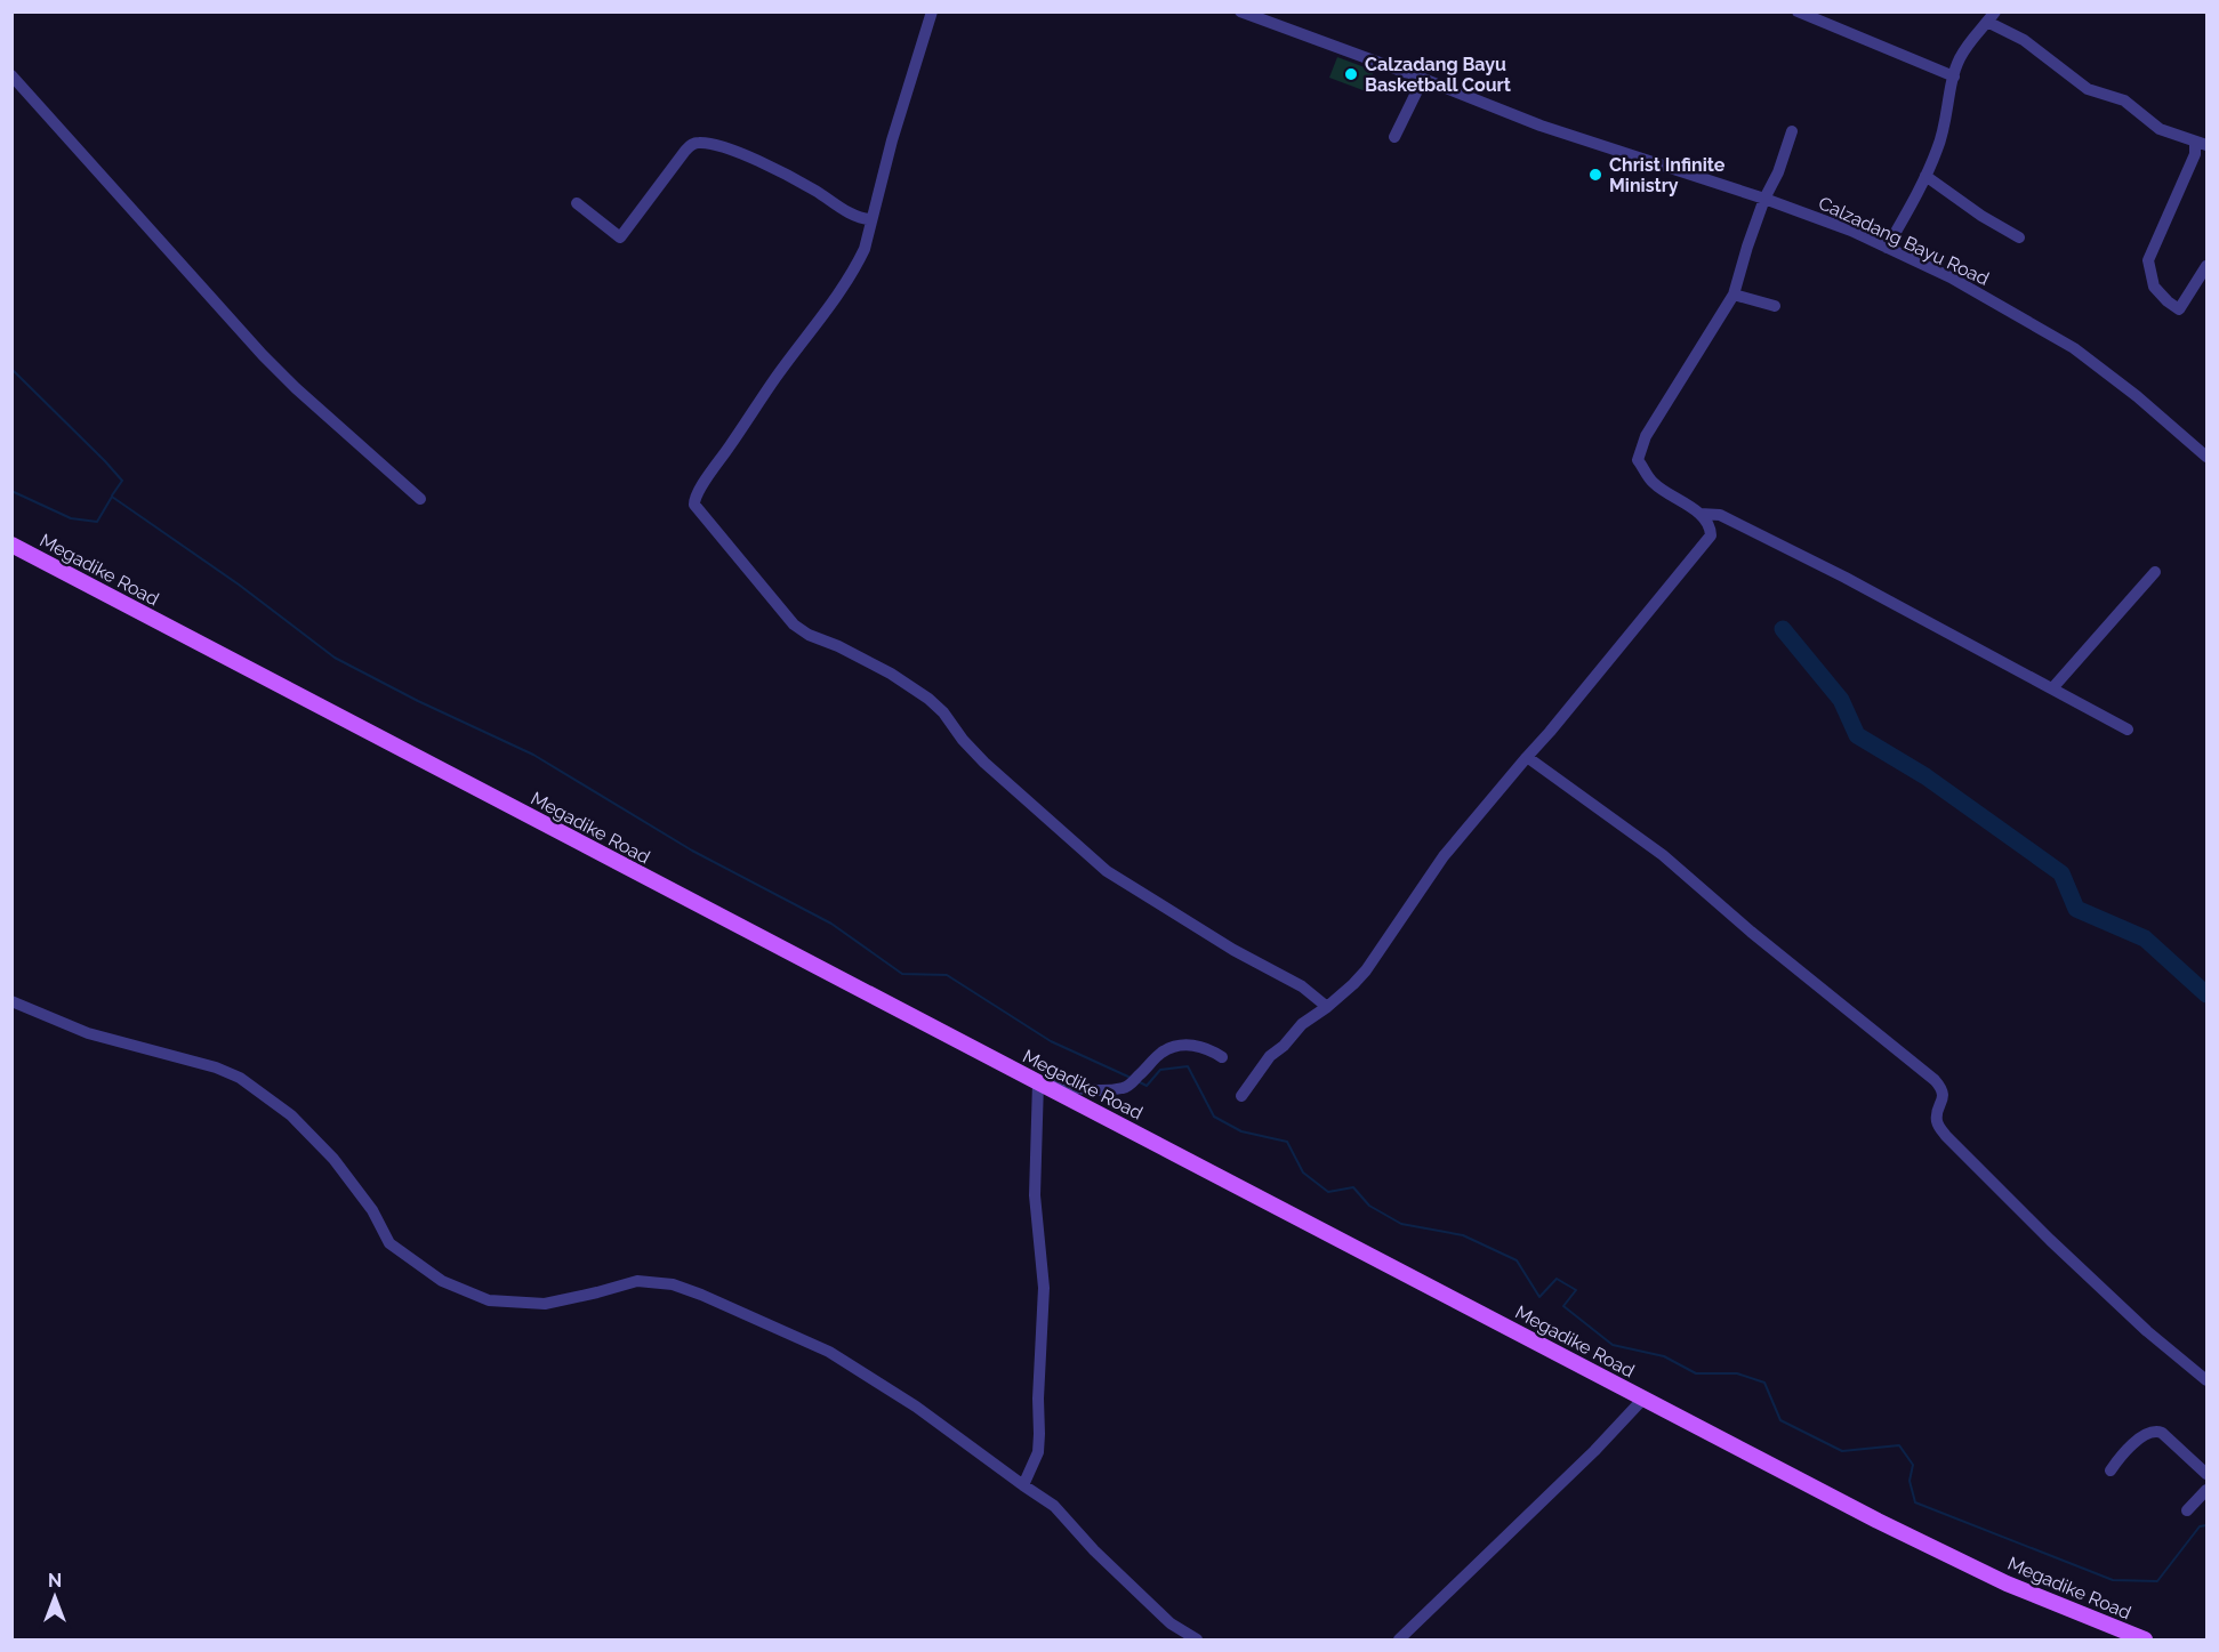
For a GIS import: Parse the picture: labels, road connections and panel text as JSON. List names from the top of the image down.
{
  "streets": {
    "main road": ["Megadike Road"],
    "street": ["Calzadang Bayu Road"]
  },
  "places": ["Calzadang Bayu Basketball Court", "Christ Infinite Ministry"],
  "north": "top"
}
